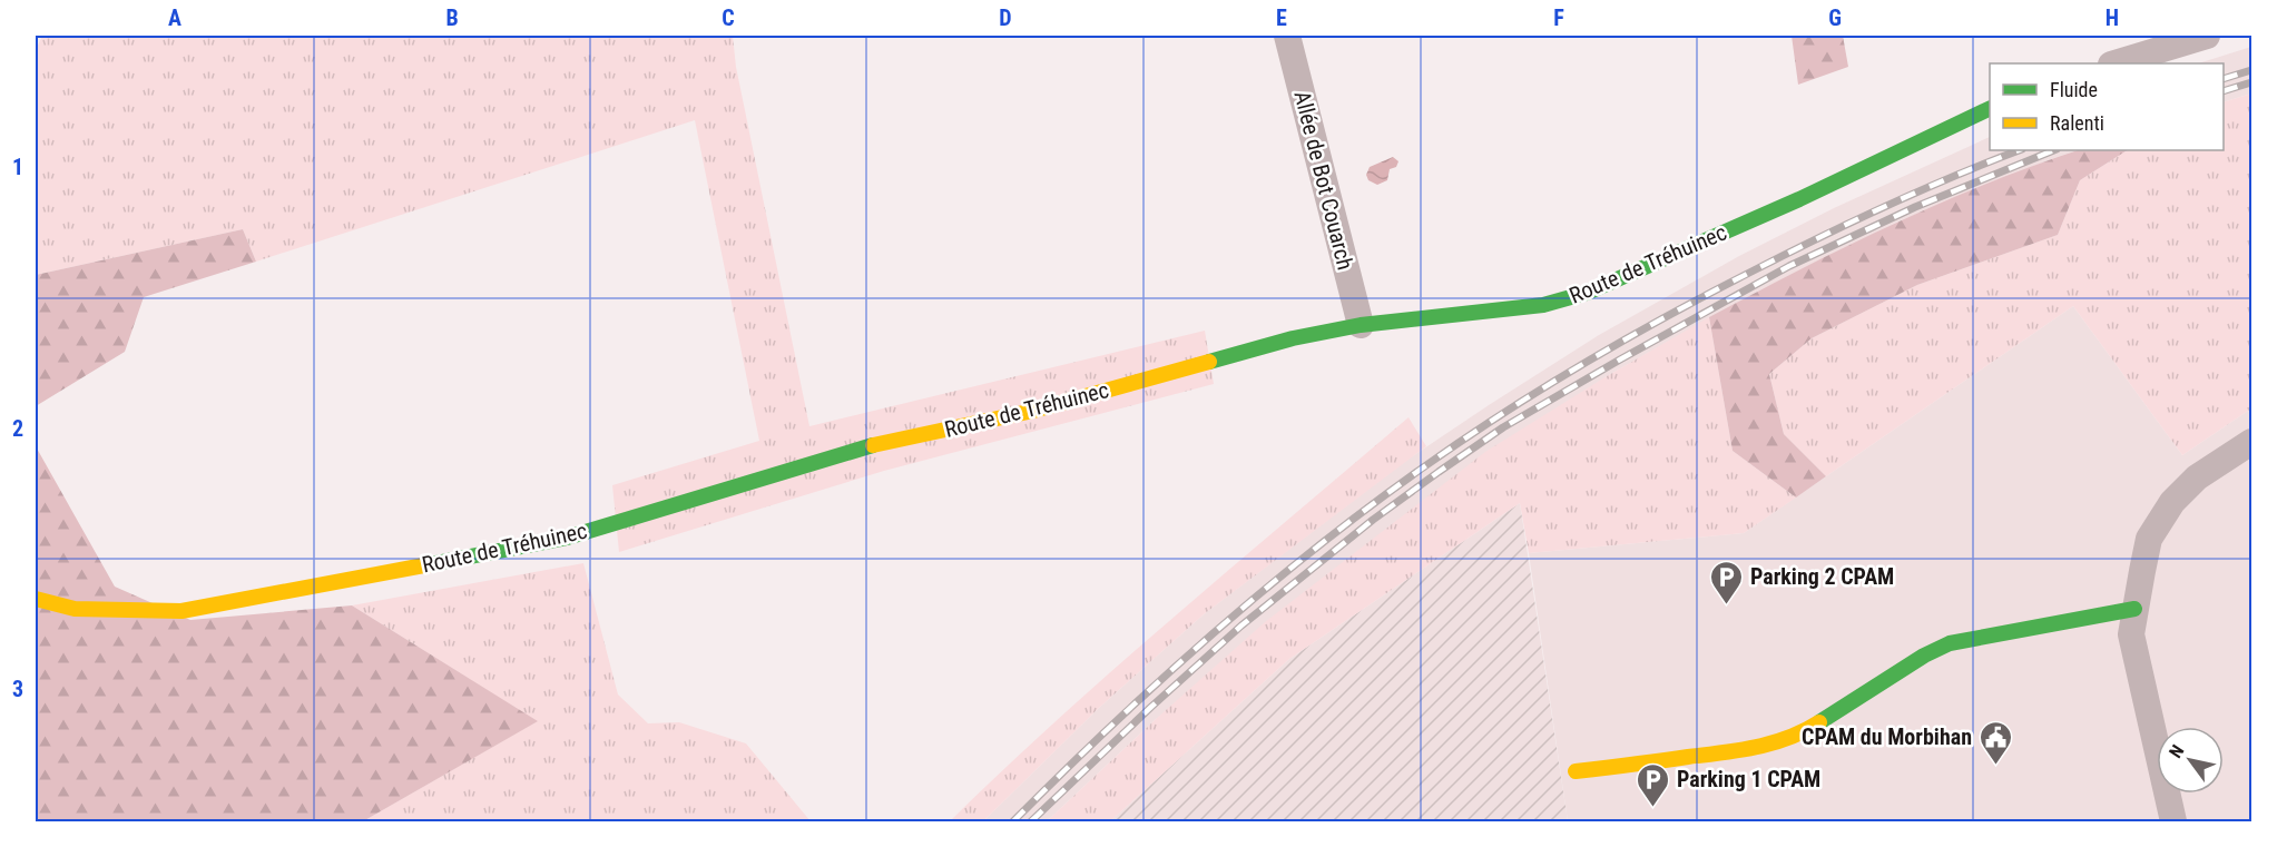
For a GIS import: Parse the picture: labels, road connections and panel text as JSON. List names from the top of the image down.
{
  "streets": {
    "street": ["Allée de Bot Couarch", "Route de Tréhuinec"]
  },
  "crossings": [
    ["Allée de Bot Couarch", "Route de Tréhuinec"]
  ],
  "places": {
    "parking": ["Parking 2 CPAM", "Parking 1 CPAM"],
    "public building": ["CPAM du Morbihan"]
  },
  "legend": ["Fluide", "Ralenti"],
  "north": "top left",
  "grid": {
    "columns": [
      "A",
      "B",
      "C",
      "D",
      "E",
      "F",
      "G",
      "H"
    ],
    "rows": ["1", "2", "3"]
  }
}
